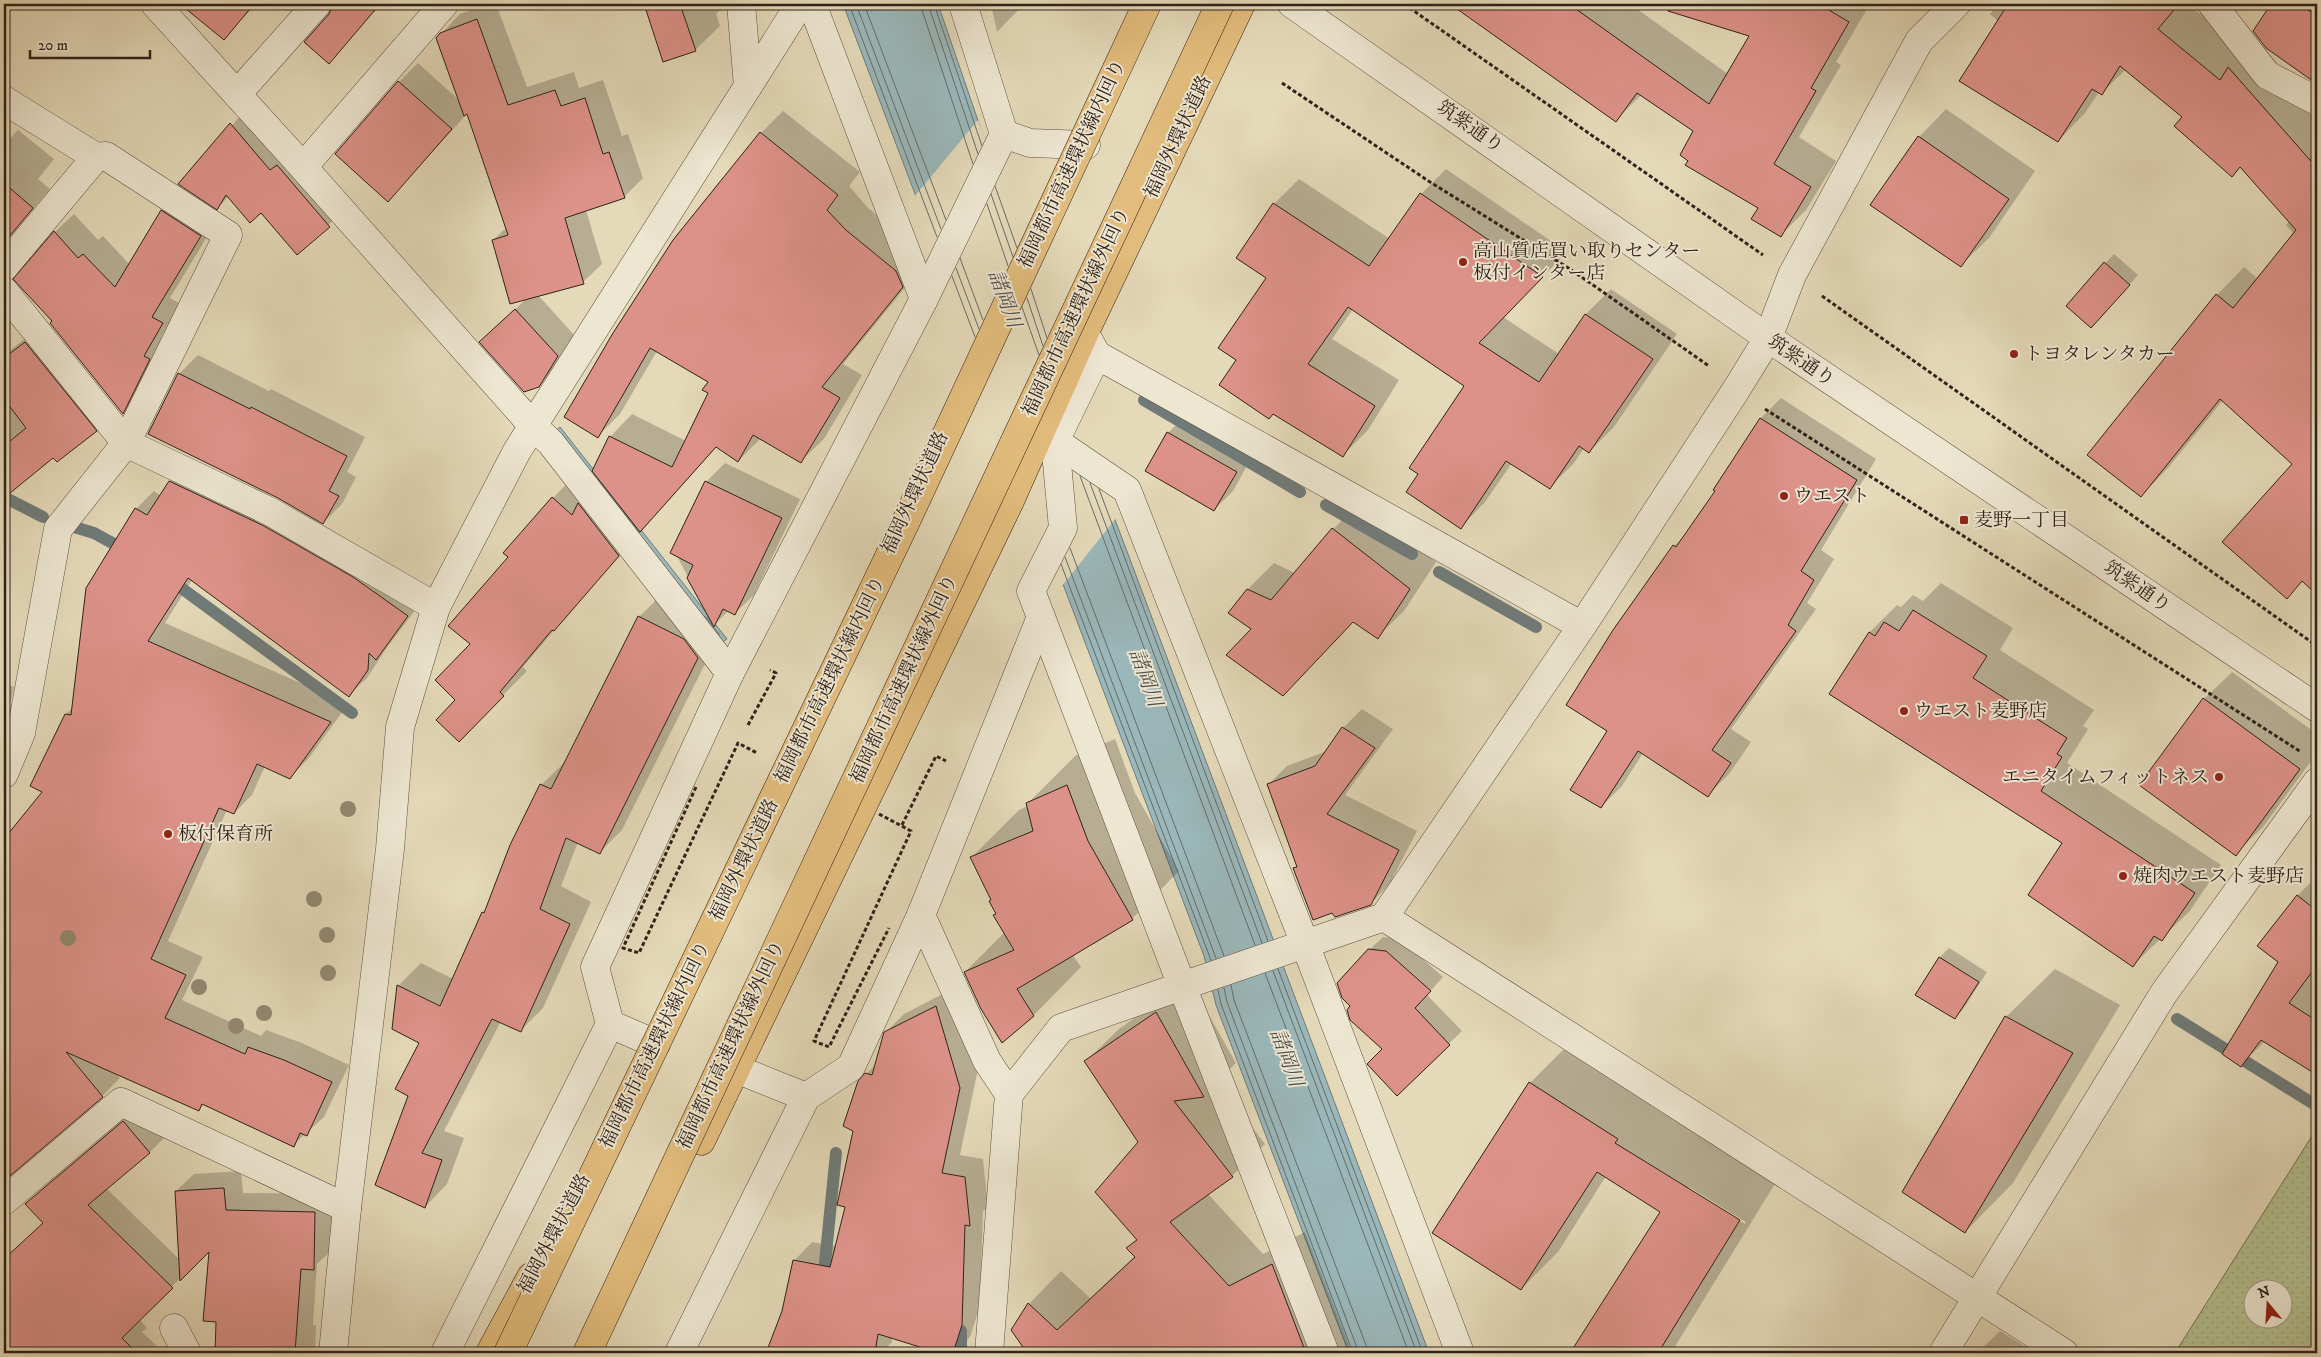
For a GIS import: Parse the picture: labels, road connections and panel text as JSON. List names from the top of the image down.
{
  "streets": {
    "highway": ["福岡外環状道路", "福岡都市高速環状線内回り", "福岡都市高速環状線外回り"],
    "street": ["筑紫通り"]
  },
  "water": ["諸岡川"],
  "places": {
    "other": [
      "高山質店買い取りセンター 板付インター店",
      "トヨタレンタカー",
      "ウエスト",
      "ウエスト麦野店",
      "エニタイムフィットネス",
      "板付保育所",
      "焼肉ウエスト麦野店"
    ],
    "transit": ["麦野一丁目"]
  },
  "scale_bar": "20 m",
  "north": "top"
}
